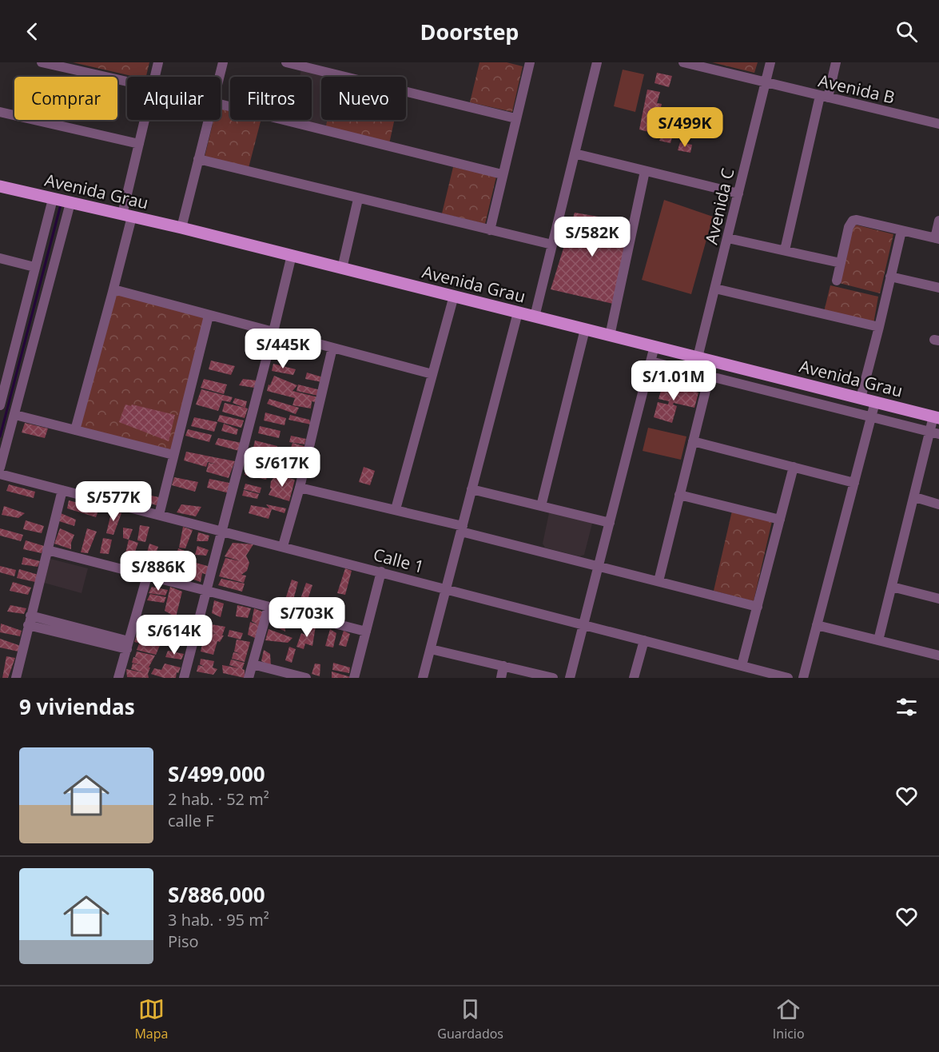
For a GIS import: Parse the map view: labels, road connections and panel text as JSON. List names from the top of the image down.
{
  "streets": {
    "main road": ["Avenida Grau"],
    "street": ["Avenida B", "Avenida C", "Calle 1"]
  },
  "crossings": [
    ["Avenida B", "Avenida C"],
    ["Avenida Grau", "Avenida C"]
  ],
  "page": {
    "header": "Doorstep",
    "chip": [
      "Comprar",
      "Alquilar",
      "Filtros",
      "Nuevo"
    ],
    "price": [
      "S/499K",
      "S/582K",
      "S/445K",
      "S/1.01M",
      "S/617K",
      "S/577K",
      "S/886K",
      "S/703K",
      "S/614K"
    ],
    "heading": "9 viviendas",
    "list": [
      {
        "name": "S/499,000",
        "note": "2 hab. · 52 m² · calle F"
      },
      {
        "name": "S/886,000",
        "note": "3 hab. · 95 m² · Piso"
      }
    ],
    "tabs": ["Mapa", "Guardados", "Inicio"]
  }
}
